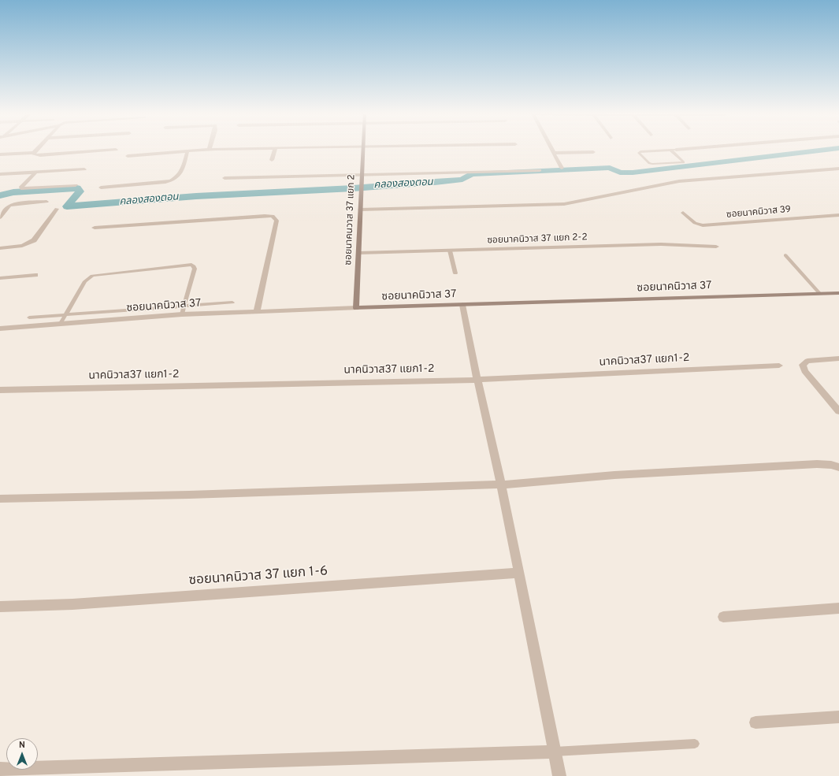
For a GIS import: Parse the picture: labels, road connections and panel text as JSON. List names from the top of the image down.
{
  "streets": {
    "street": [
      "ซอยนาคนิวาส 39",
      "ซอยนาคนวาส 37 แยก 2",
      "ซอยนาคนิวาส 37 แยก 2-2",
      "ซอยนาคนิวาส 37",
      "นาคนิวาส37 แยก1-2",
      "ซอยนาคนิวาส 37 แยก 1-6"
    ]
  },
  "crossings": [
    ["ซอยนาคนวาส 37 แยก 2", "ซอยนาคนิวาส 37 แยก 2-2"],
    ["ซอยนาคนวาส 37 แยก 2", "ซอยนาคนิวาส 37"]
  ],
  "water": ["คลองสองตอน"],
  "north": "top"
}
